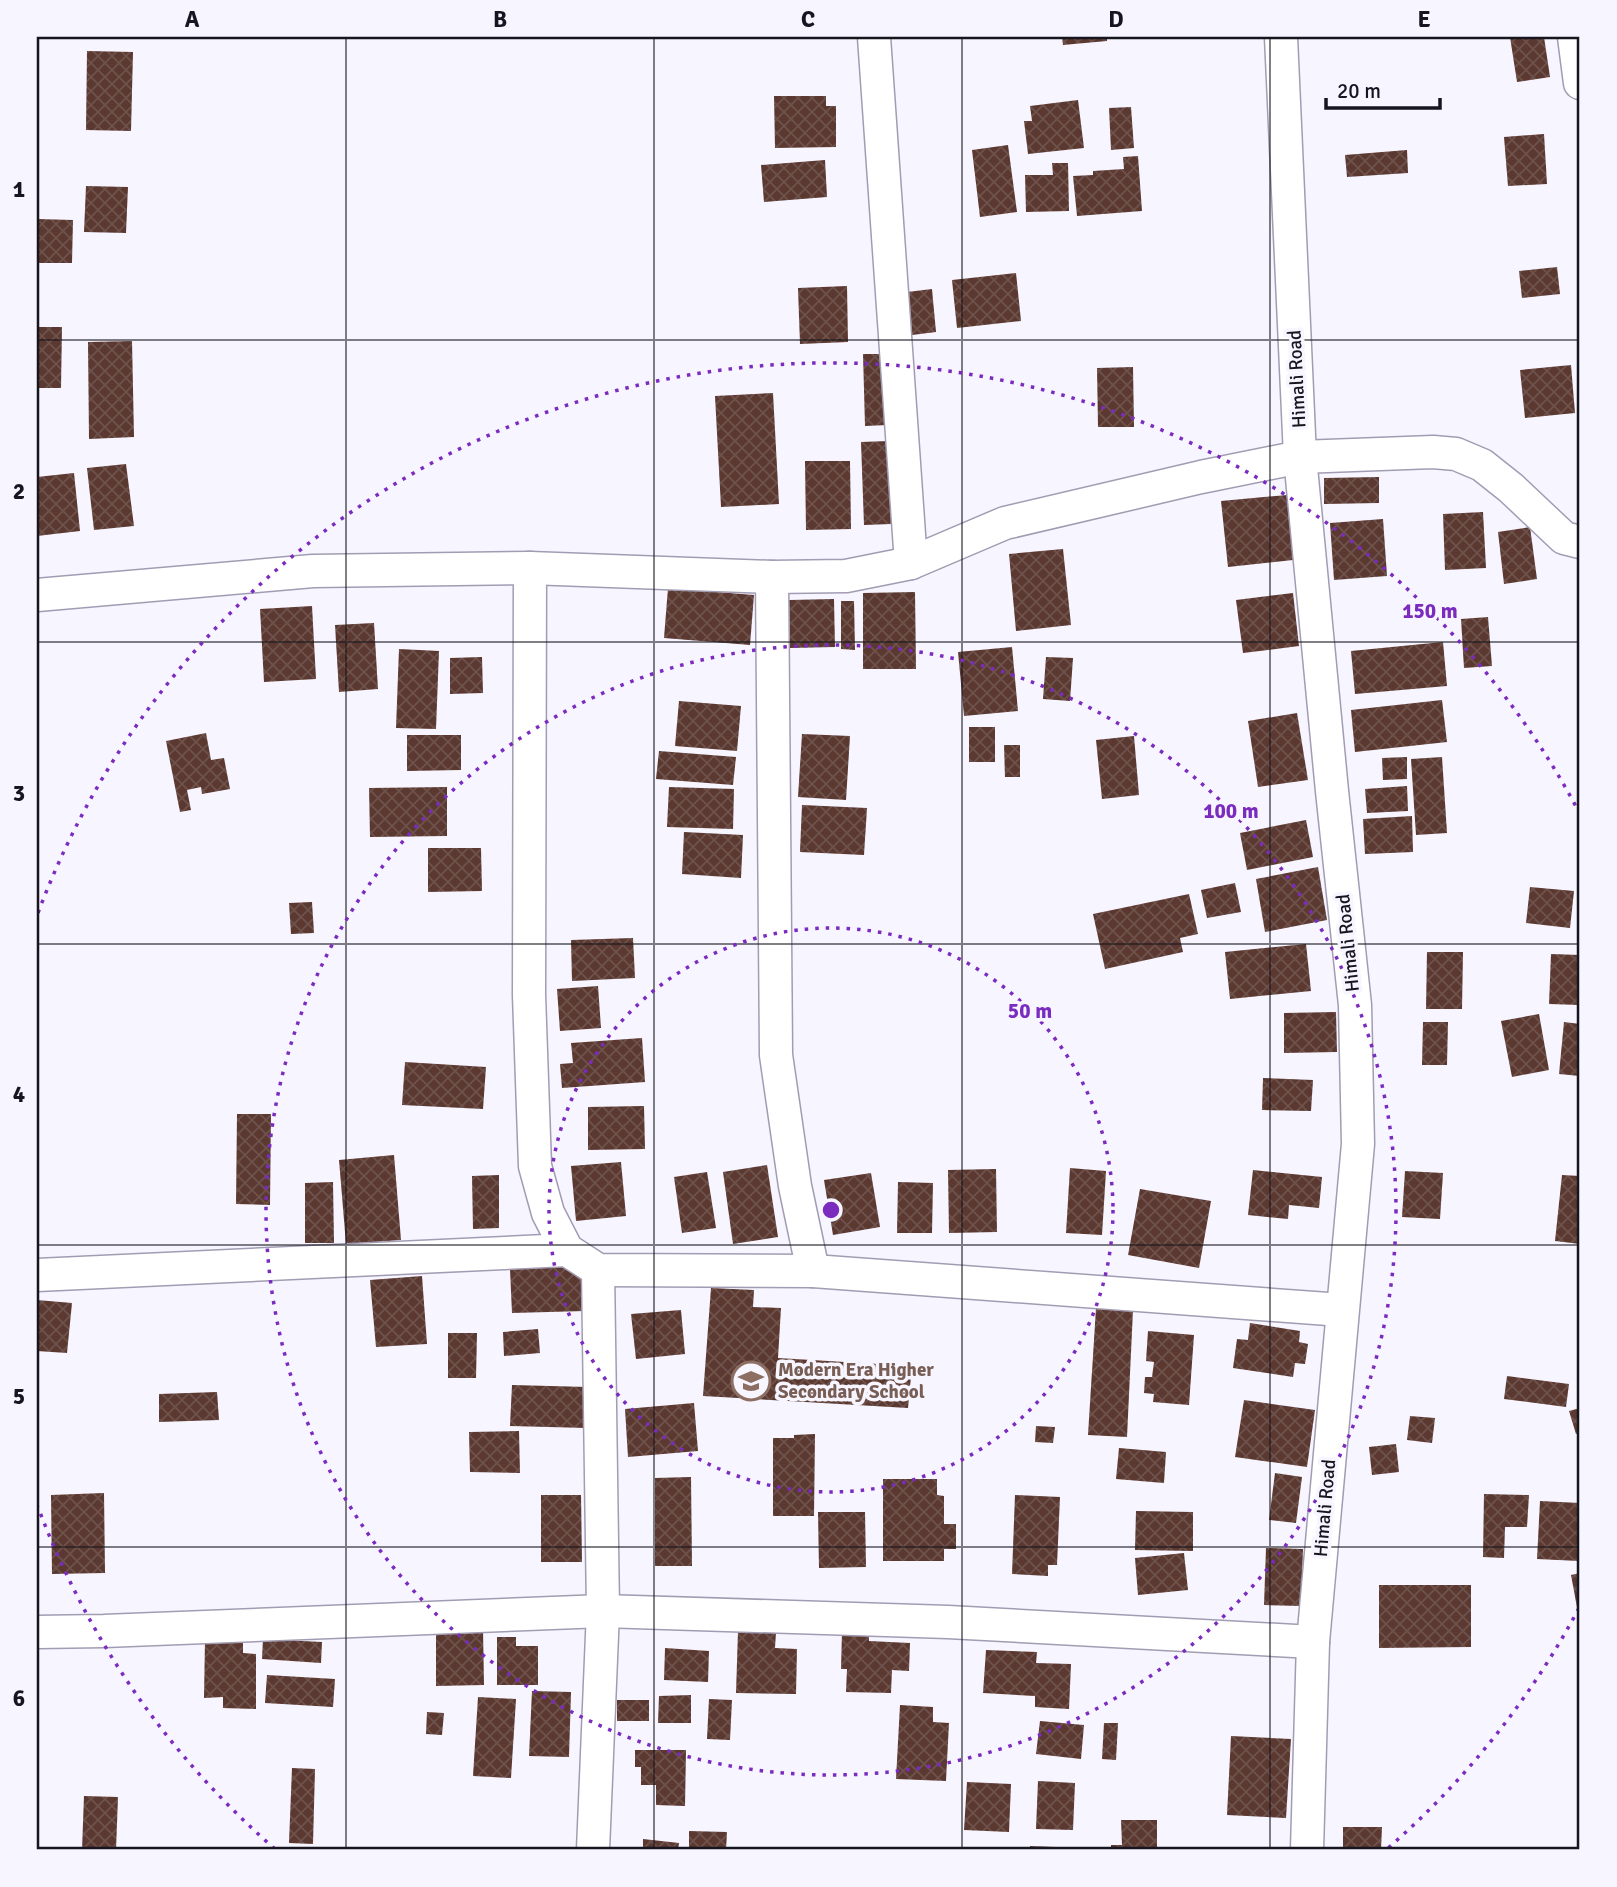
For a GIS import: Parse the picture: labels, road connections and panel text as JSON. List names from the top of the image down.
{
  "streets": {
    "street": ["Himali Road"]
  },
  "places": {
    "school or university": ["Modern Era Higher Secondary School"]
  },
  "scale_bar": "20 m",
  "grid": {
    "columns": [
      "A",
      "B",
      "C",
      "D",
      "E"
    ],
    "rows": [
      "1",
      "2",
      "3",
      "4",
      "5",
      "6"
    ]
  },
  "rings": ["150 m", "100 m", "50 m"]
}
